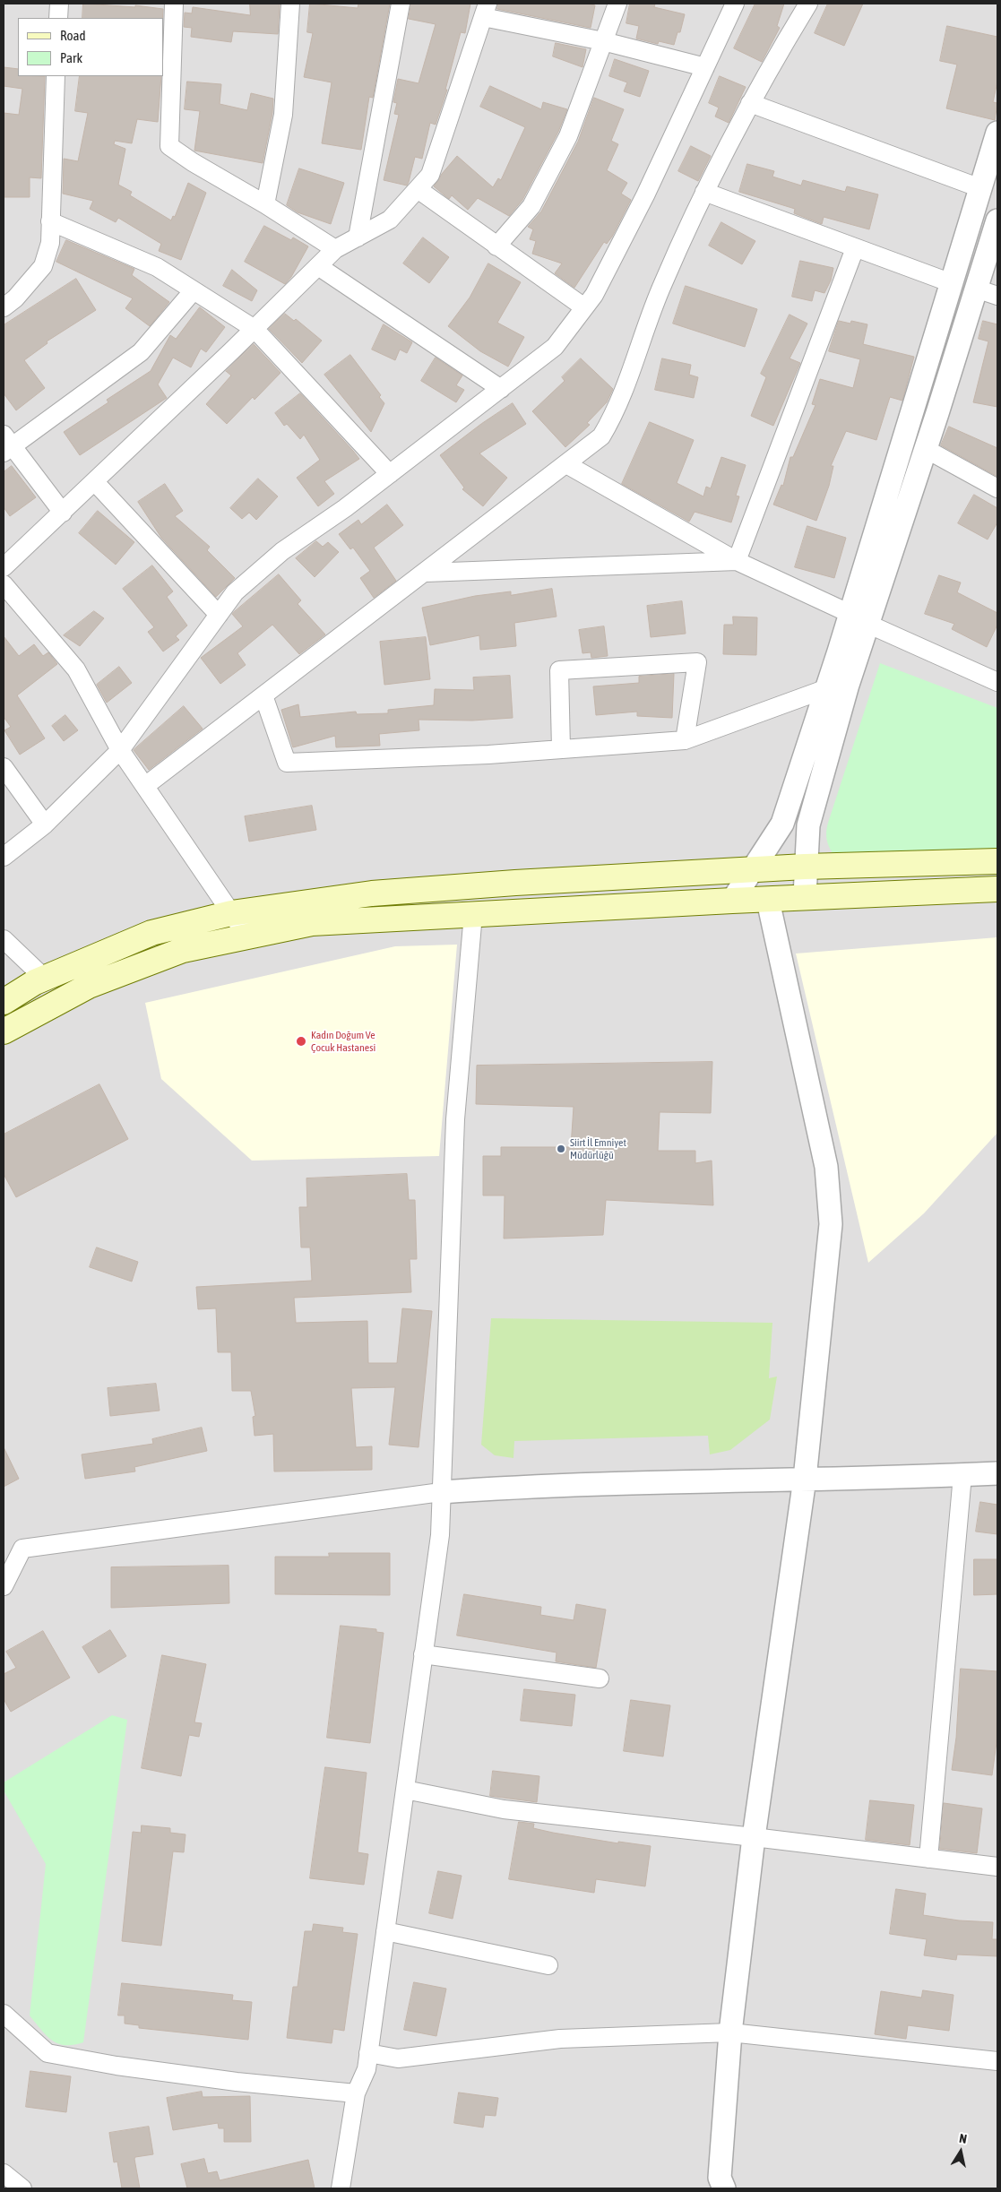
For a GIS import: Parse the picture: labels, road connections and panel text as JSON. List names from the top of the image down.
{
  "places": ["Kadın Doğum Ve Çocuk Hastanesi", "Siirt İl Emniyet Müdürlüğü"],
  "legend": ["Road", "Park"],
  "north": "top"
}
